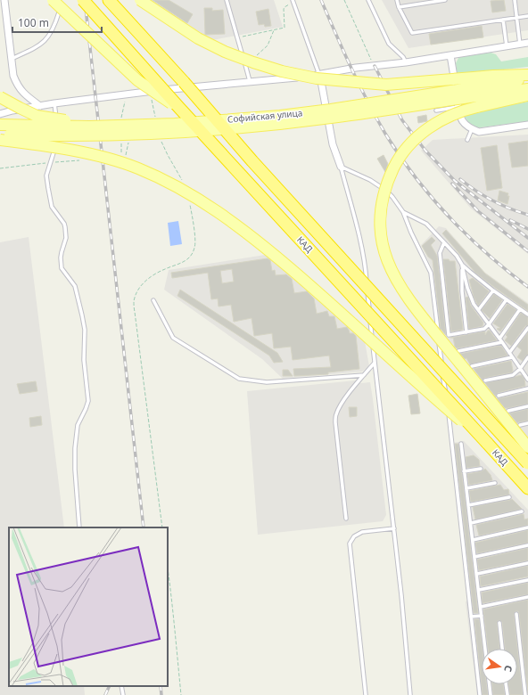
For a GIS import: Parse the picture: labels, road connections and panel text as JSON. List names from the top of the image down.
{
  "streets": {
    "highway": ["КАД"],
    "main road": ["Софийская улица"]
  },
  "scale_bar": "100 m",
  "north": "right"
}
